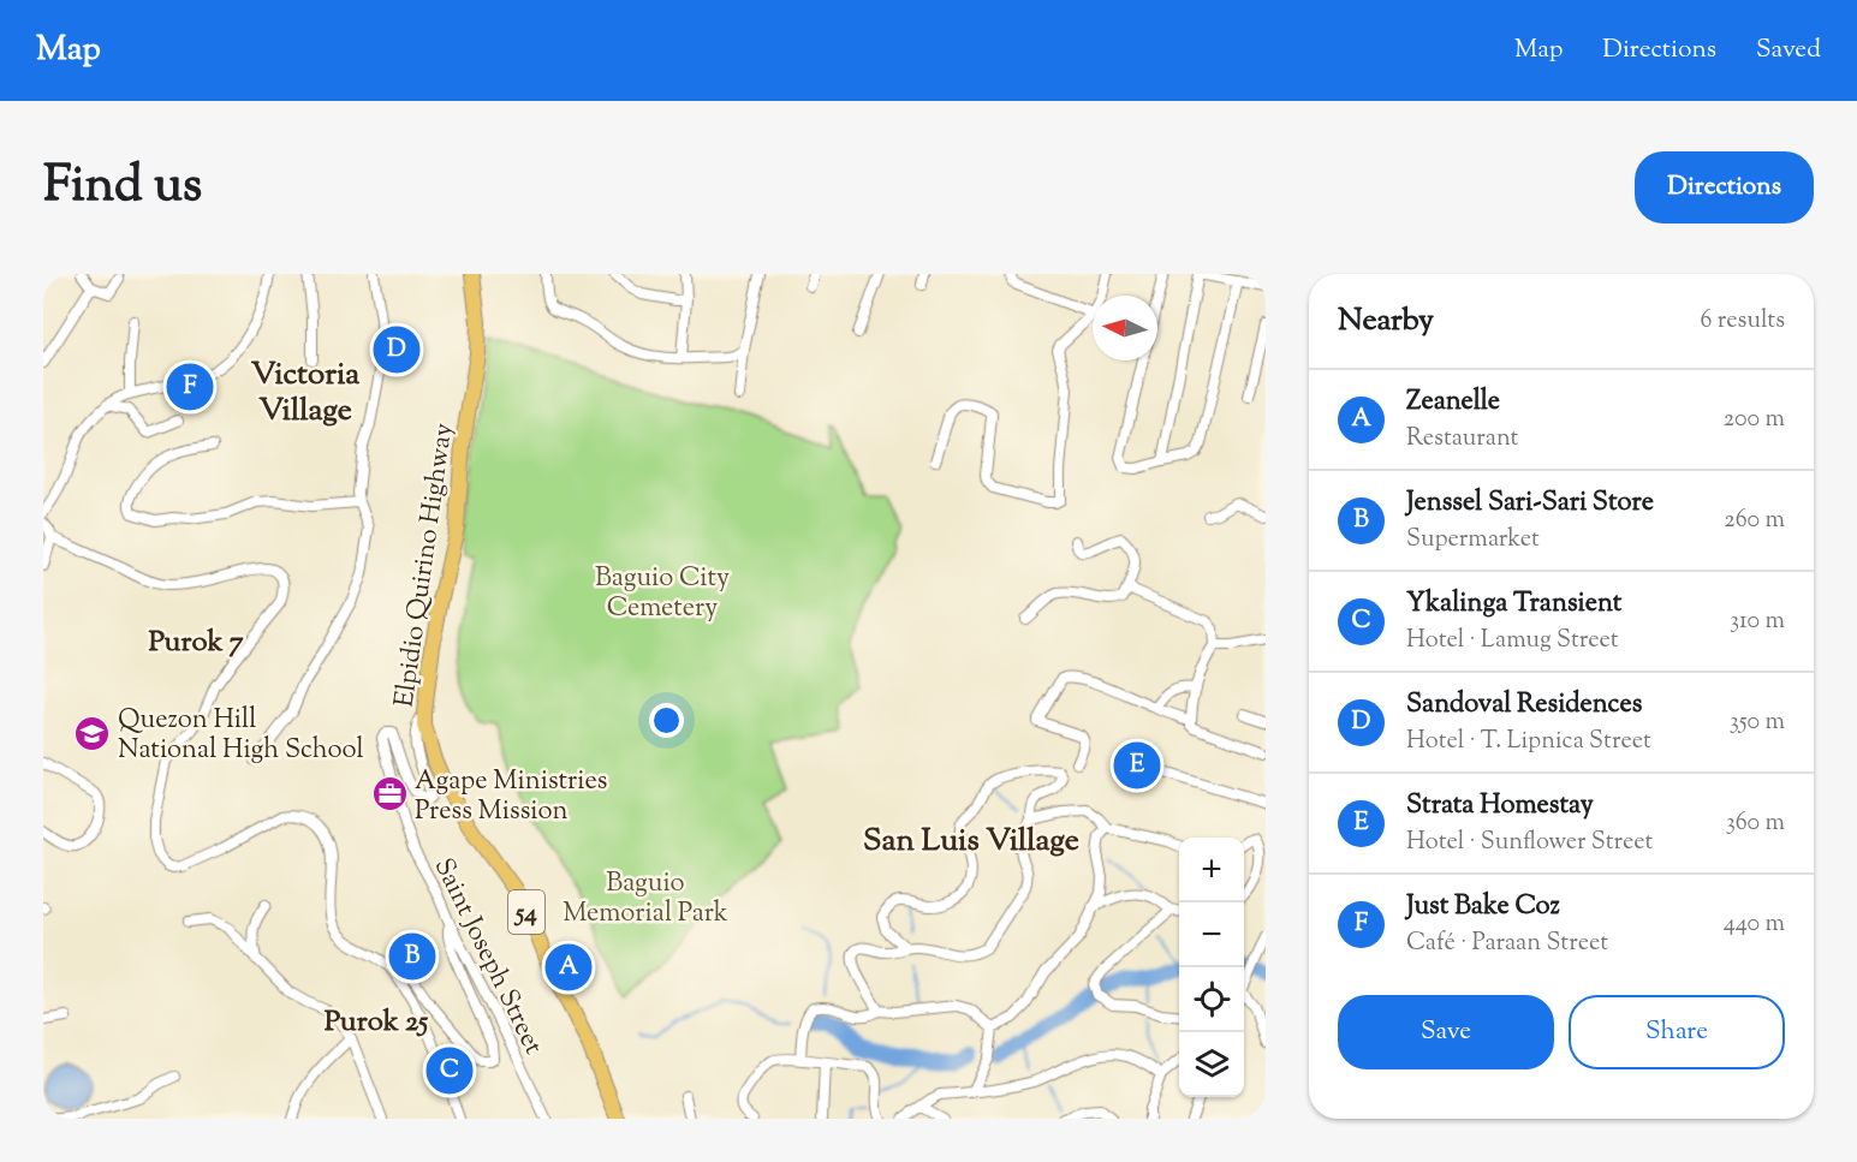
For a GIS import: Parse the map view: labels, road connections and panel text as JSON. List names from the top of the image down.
{
  "streets": {
    "highway": ["Elpidio Quirino Highway", "54"],
    "street": ["Saint Joseph Street"]
  },
  "crossings": [
    ["Elpidio Quirino Highway", "Saint Joseph Street"]
  ],
  "districts": [
    "Victoria Village",
    "Purok 7",
    "San Luis Village",
    "Purok 25"
  ],
  "parks": ["Baguio City Cemetery", "Baguio Memorial Park"],
  "places": {
    "school or university": ["Quezon Hill National High School"],
    "office": ["Agape Ministries Press Mission"]
  },
  "north": "left",
  "page": {
    "header": "Map",
    "nav": ["Map", "Directions", "Saved"],
    "title": "Find us",
    "buttons": [
      "Directions",
      ["Save", "Share"]
    ],
    "heading": ["Nearby", "6 results"],
    "pins": [
      "D",
      "F",
      "E",
      "B",
      "A",
      "C"
    ],
    "list": [
      {
        "mark": "A",
        "name": "Zeanelle",
        "note": "Restaurant",
        "value": "200 m"
      },
      {
        "mark": "B",
        "name": "Jenssel Sari-Sari Store",
        "note": "Supermarket",
        "value": "260 m"
      },
      {
        "mark": "C",
        "name": "Ykalinga Transient",
        "note": "Hotel · Lamug Street",
        "value": "310 m"
      },
      {
        "mark": "D",
        "name": "Sandoval Residences",
        "note": "Hotel · T. Lipnica Street",
        "value": "350 m"
      },
      {
        "mark": "E",
        "name": "Strata Homestay",
        "note": "Hotel · Sunflower Street",
        "value": "360 m"
      },
      {
        "mark": "F",
        "name": "Just Bake Coz",
        "note": "Café · Paraan Street",
        "value": "440 m"
      }
    ],
    "map_buttons": ["+", "−"]
  }
}
